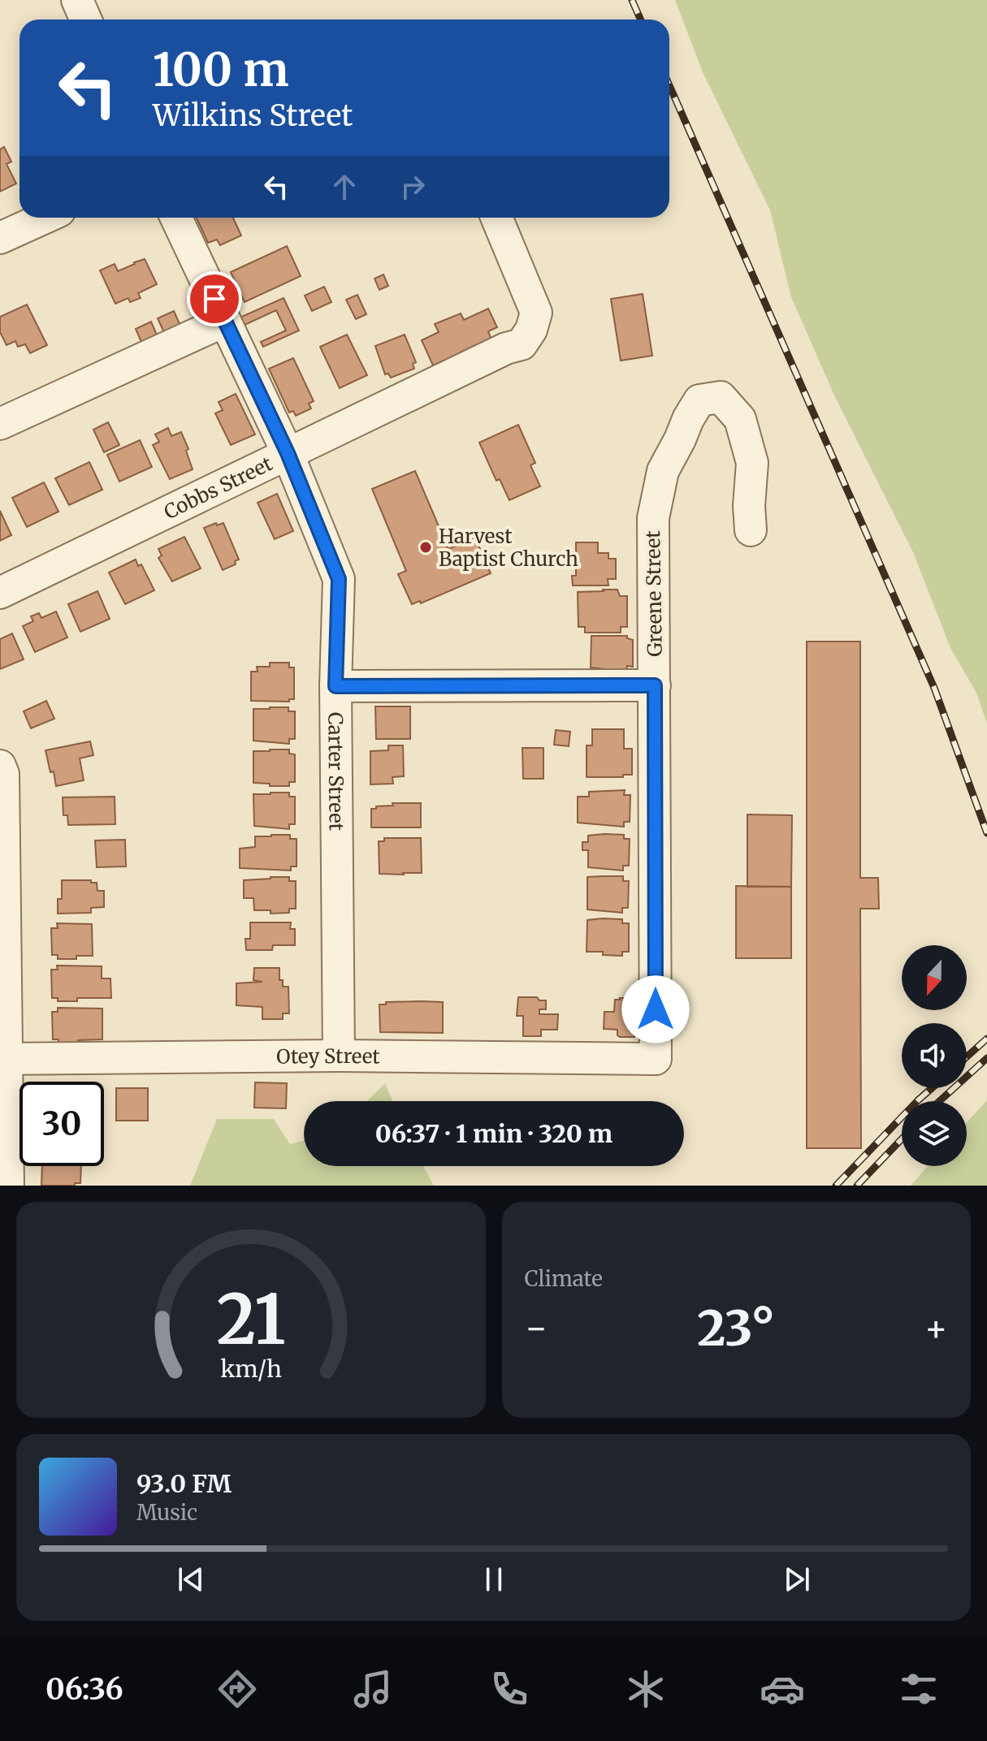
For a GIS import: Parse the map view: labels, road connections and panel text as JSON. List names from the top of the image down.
{
  "streets": {
    "street": [
      "Cobbs Street",
      "Greene Street",
      "Carter Street",
      "Otey Street"
    ]
  },
  "crossings": [
    ["Cobbs Street", "Carter Street"],
    ["Greene Street", "Otey Street"],
    ["Carter Street", "Otey Street"]
  ],
  "places": ["Harvest Baptist Church"],
  "north": "bottom",
  "page": {
    "turn": ["100 m", "Wilkins Street"],
    "limit": "30",
    "trip": "06:37 · 1 min · 320 m",
    "tile": "Climate",
    "heat": ["−", "23°", "+"],
    "song": ["93.0 FM", "Music"],
    "tabs": "06:36",
    "gauge": ["21", "km/h"]
  }
}
